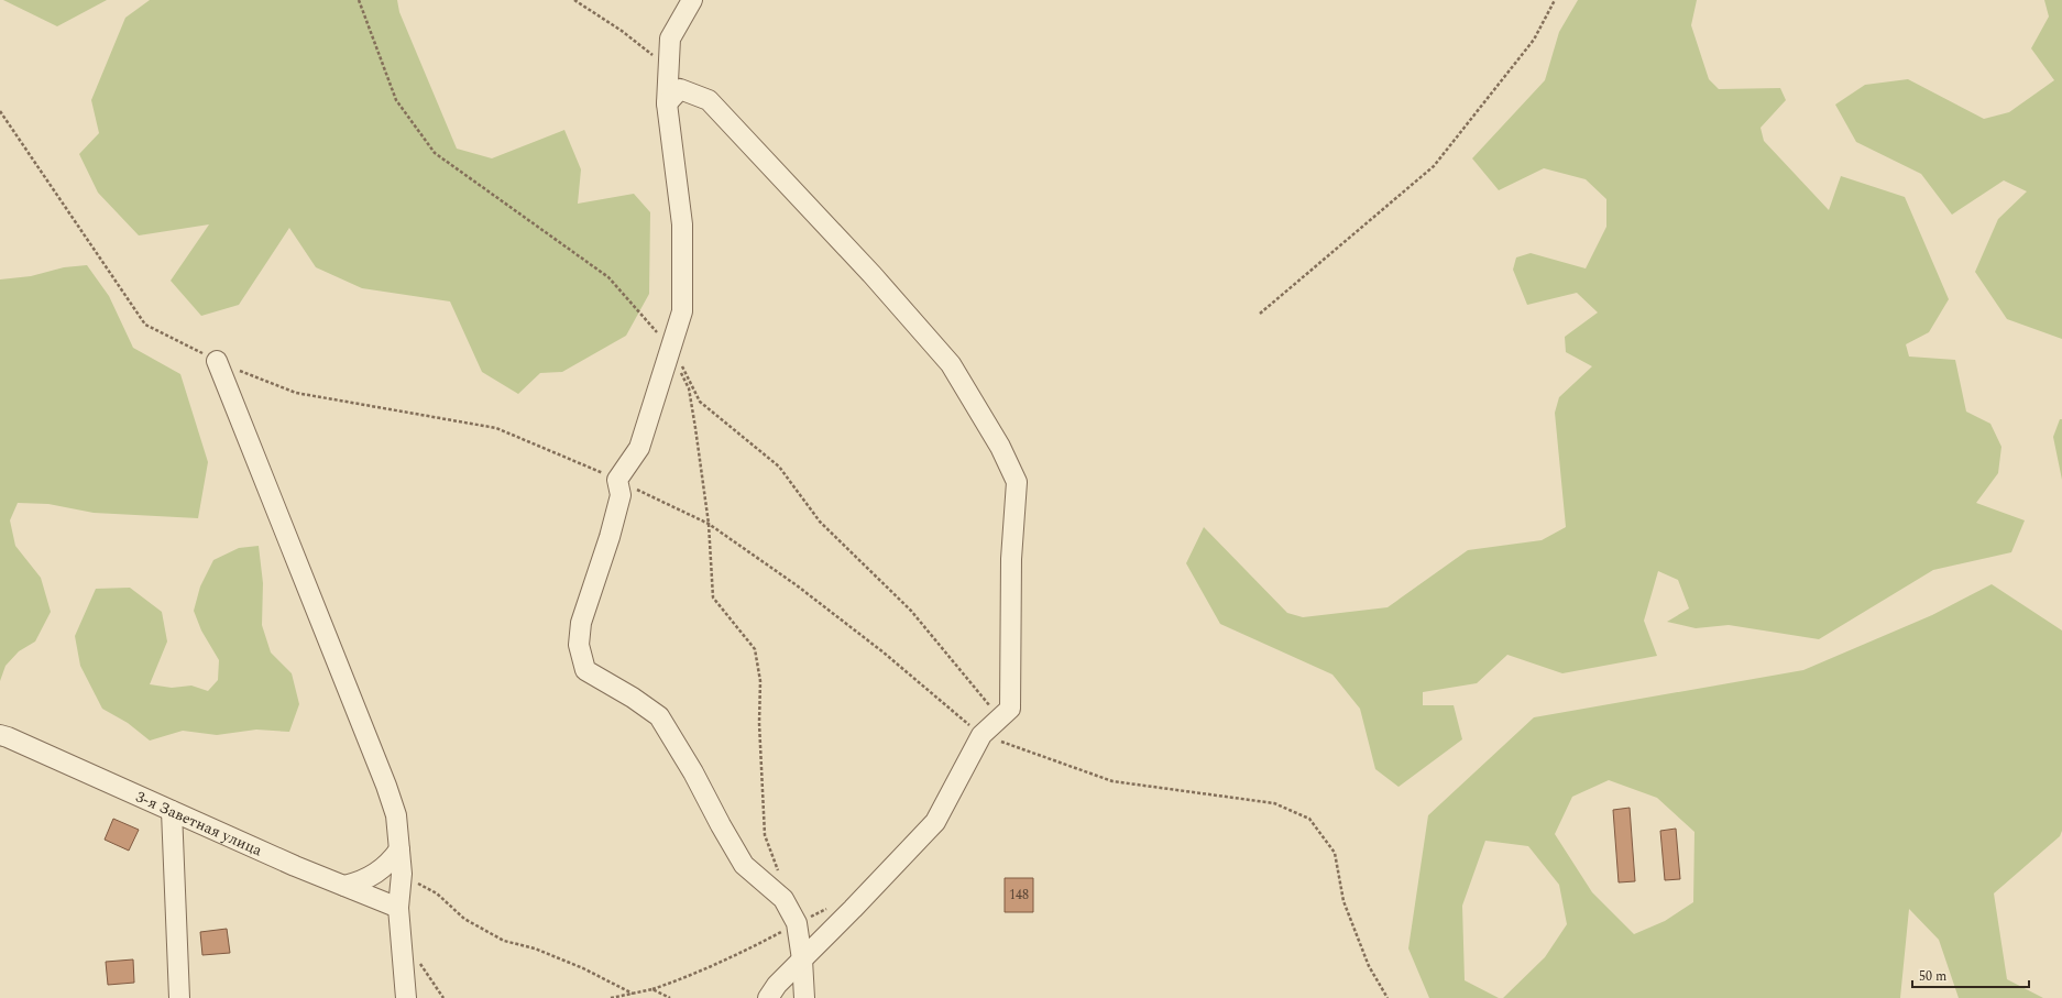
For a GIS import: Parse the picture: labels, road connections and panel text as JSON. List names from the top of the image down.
{
  "streets": {
    "street": ["3-я Заветная улица"]
  },
  "house_numbers": ["148"],
  "scale_bar": "50 m"
}
